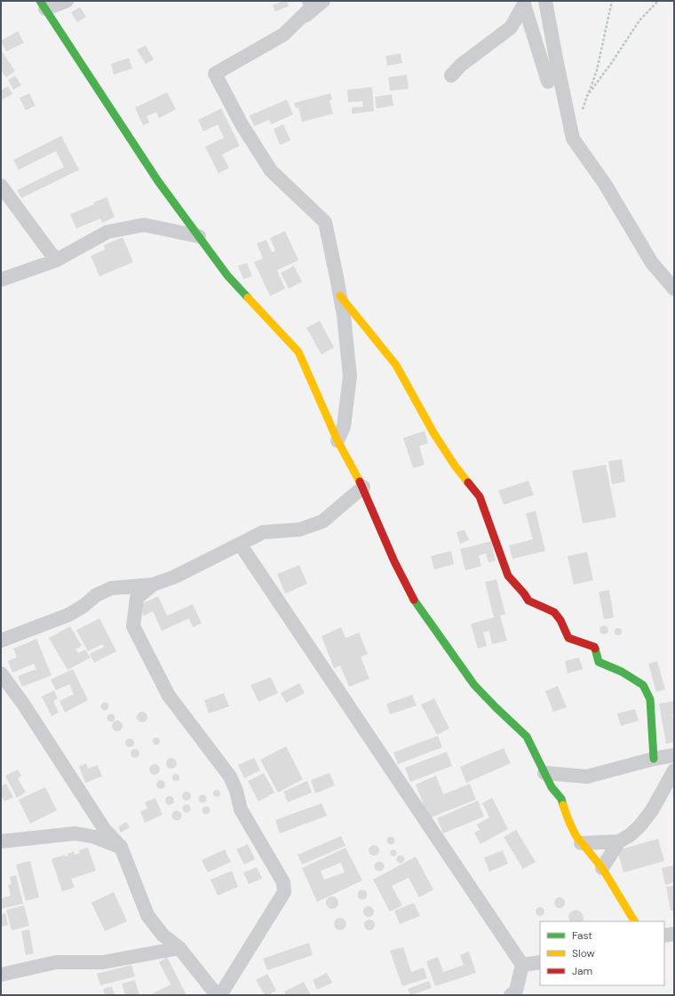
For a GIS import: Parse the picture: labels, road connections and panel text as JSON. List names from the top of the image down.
{
  "legend": ["Fast", "Slow", "Jam"]
}
